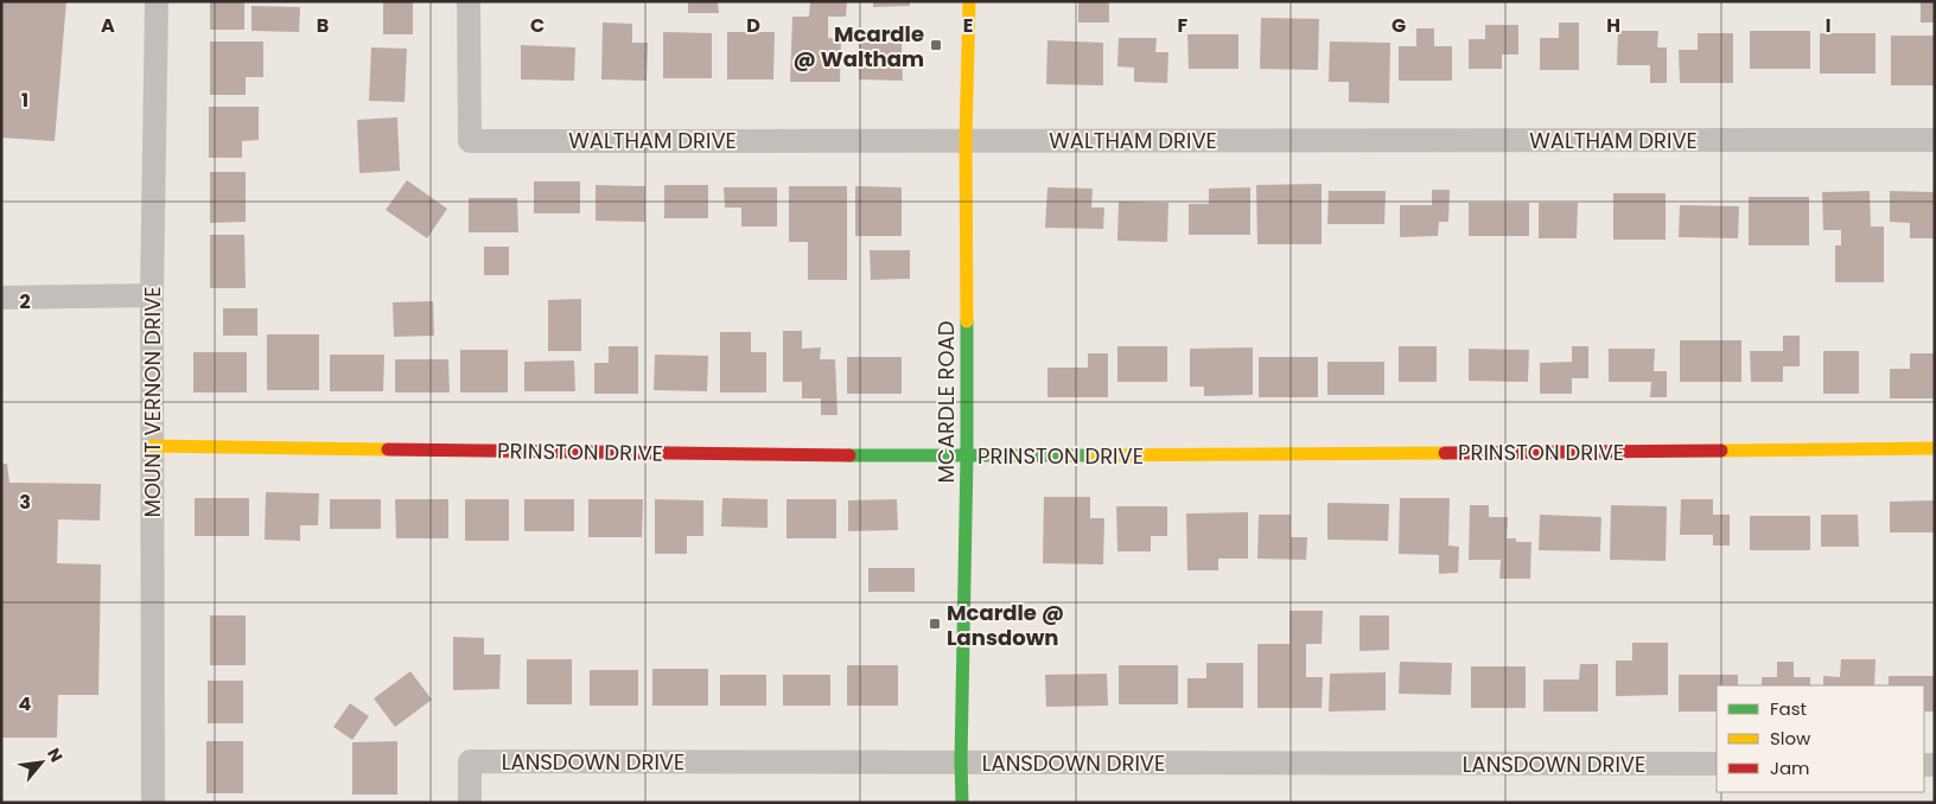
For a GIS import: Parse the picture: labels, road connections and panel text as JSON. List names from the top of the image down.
{
  "streets": {
    "street": [
      "WALTHAM DRIVE",
      "MOUNT VERNON DRIVE",
      "MCARDLE ROAD",
      "PRINSTON DRIVE",
      "LANSDOWN DRIVE"
    ]
  },
  "crossings": [
    ["WALTHAM DRIVE", "MCARDLE ROAD"],
    ["MOUNT VERNON DRIVE", "PRINSTON DRIVE"],
    ["MCARDLE ROAD", "PRINSTON DRIVE"],
    ["MCARDLE ROAD", "LANSDOWN DRIVE"]
  ],
  "places": {
    "transit": ["Mcardle @ Waltham", "Mcardle @ Lansdown"]
  },
  "legend": ["Fast", "Slow", "Jam"],
  "north": "top right",
  "grid": {
    "columns": [
      "A",
      "B",
      "C",
      "D",
      "E",
      "F",
      "G",
      "H",
      "I"
    ],
    "rows": [
      "1",
      "2",
      "3",
      "4"
    ]
  }
}
